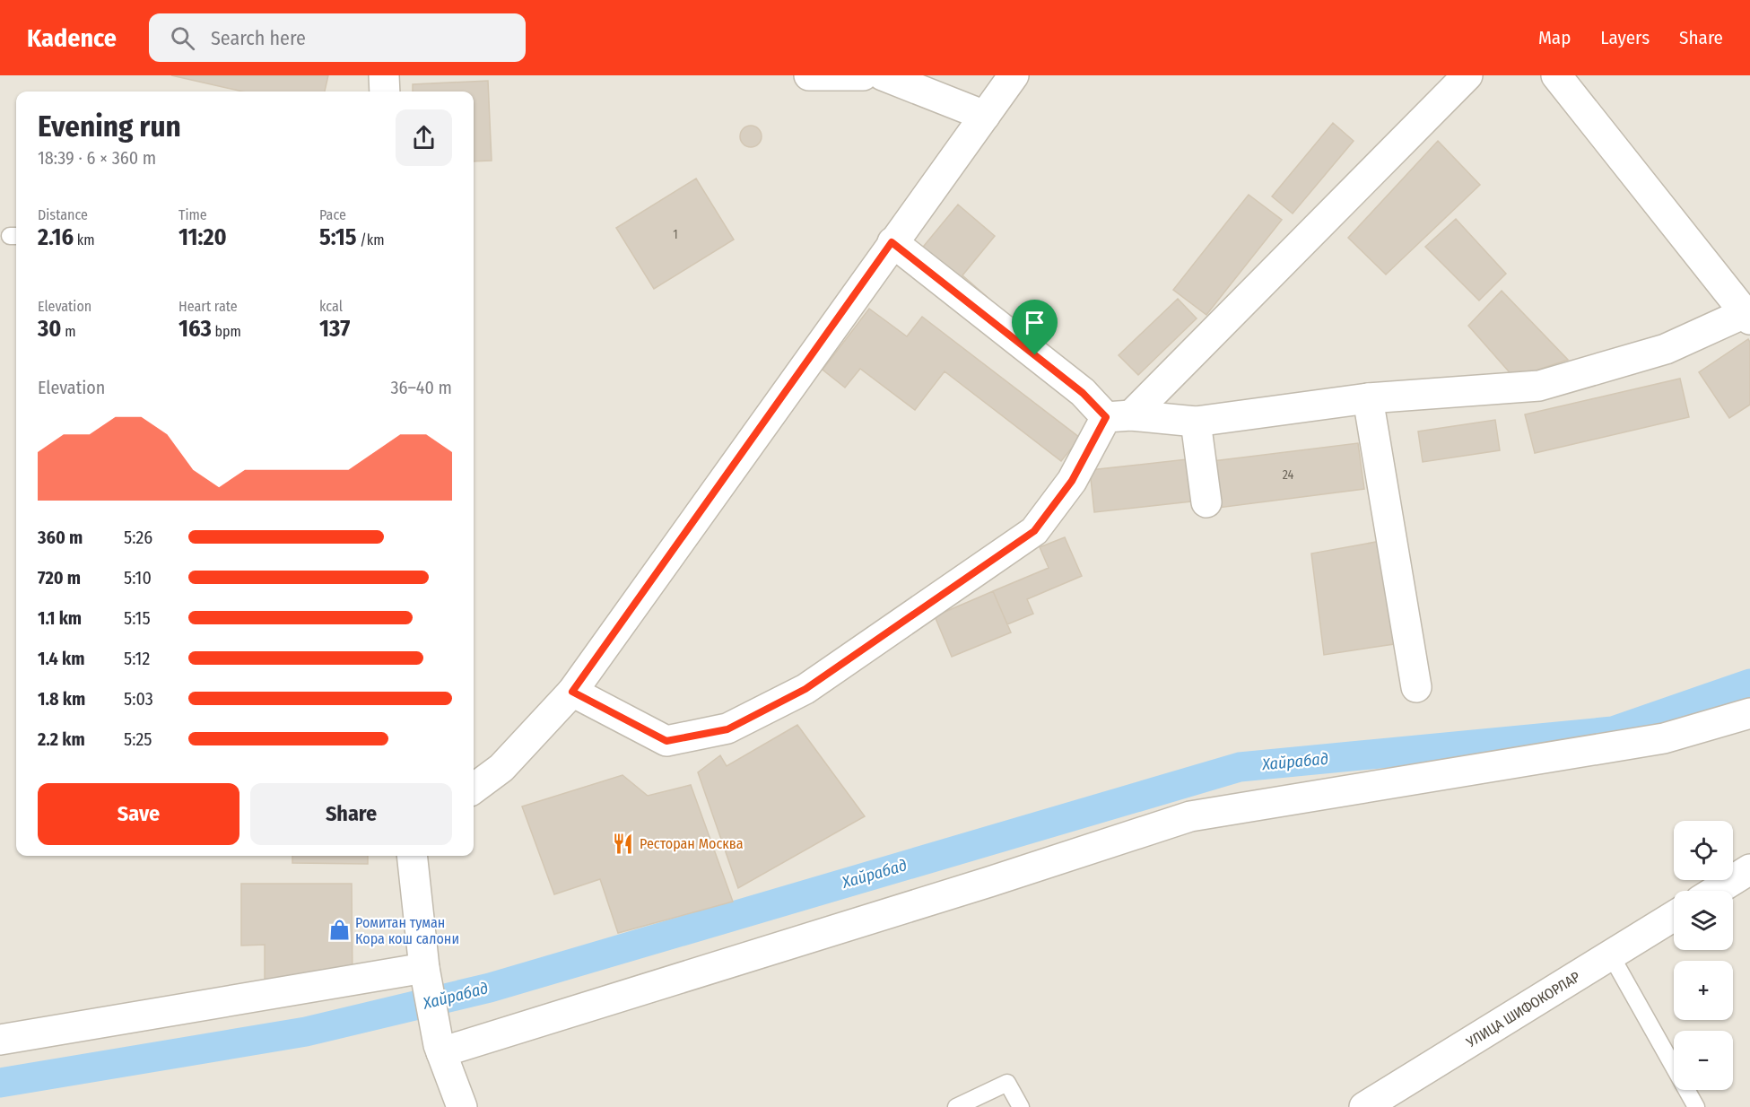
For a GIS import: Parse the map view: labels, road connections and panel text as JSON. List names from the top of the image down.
{
  "streets": {
    "street": ["УЛИЦА ШИФОКОРЛАР"]
  },
  "water": ["Хайрабад"],
  "places": {
    "restaurant": ["Ресторан Москва"],
    "shop": ["Ромитан туман Кора кош салони"]
  },
  "house_numbers": ["1", "24"],
  "page": {
    "header": "Kadence",
    "search": "Search here",
    "nav": ["Map", "Layers", "Share"],
    "heading": ["Evening run", "18:39 · 6 × 360 m"],
    "stats": [
      ["Distance", "2.16 km"],
      ["Time", "11:20"],
      ["Pace", "5:15 /km"],
      ["Elevation", "30 m"],
      ["Heart rate", "163 bpm"],
      ["kcal", "137"]
    ],
    "chart": ["Elevation", "36–40 m"],
    "list": [
      {
        "name": "360 m",
        "note": "5:26"
      },
      {
        "name": "720 m",
        "note": "5:10"
      },
      {
        "name": "1.1 km",
        "note": "5:15"
      },
      {
        "name": "1.4 km",
        "note": "5:12"
      },
      {
        "name": "1.8 km",
        "note": "5:03"
      },
      {
        "name": "2.2 km",
        "note": "5:25"
      }
    ],
    "buttons": ["Save", "Share"],
    "map_buttons": ["+", "−"]
  }
}
